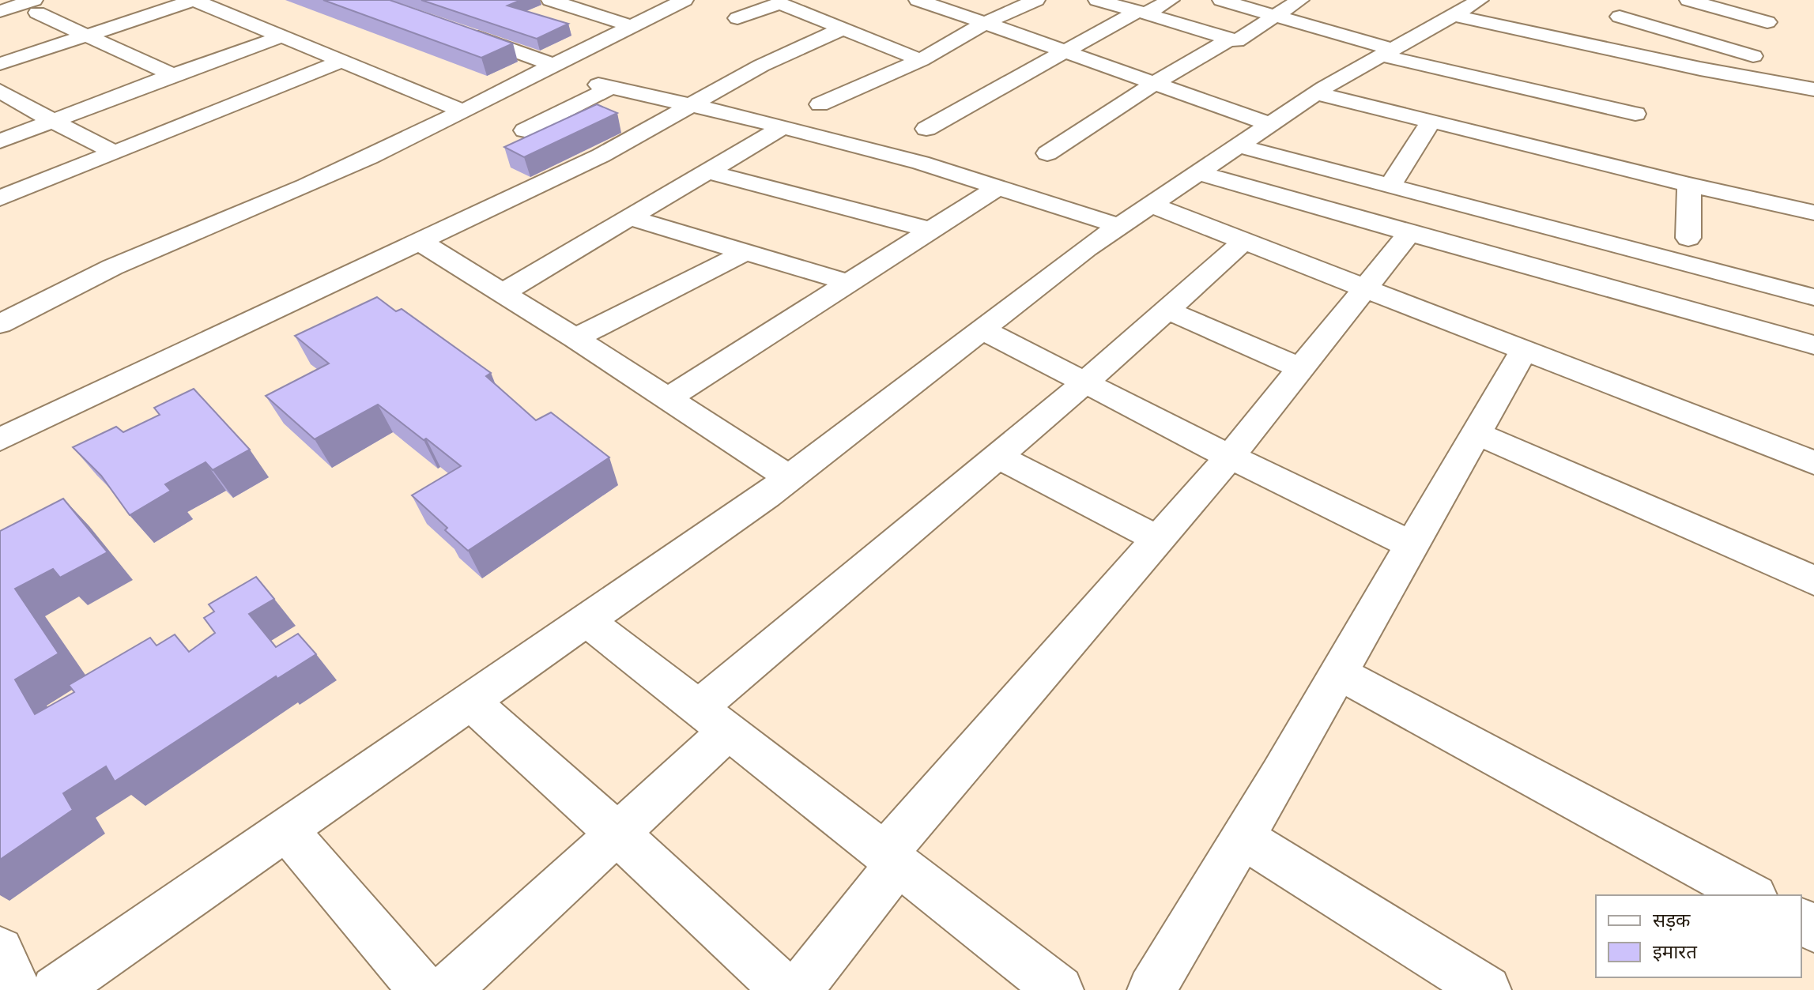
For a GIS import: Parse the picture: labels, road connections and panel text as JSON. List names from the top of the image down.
{
  "legend": ["सड़क", "इमारत"]
}
